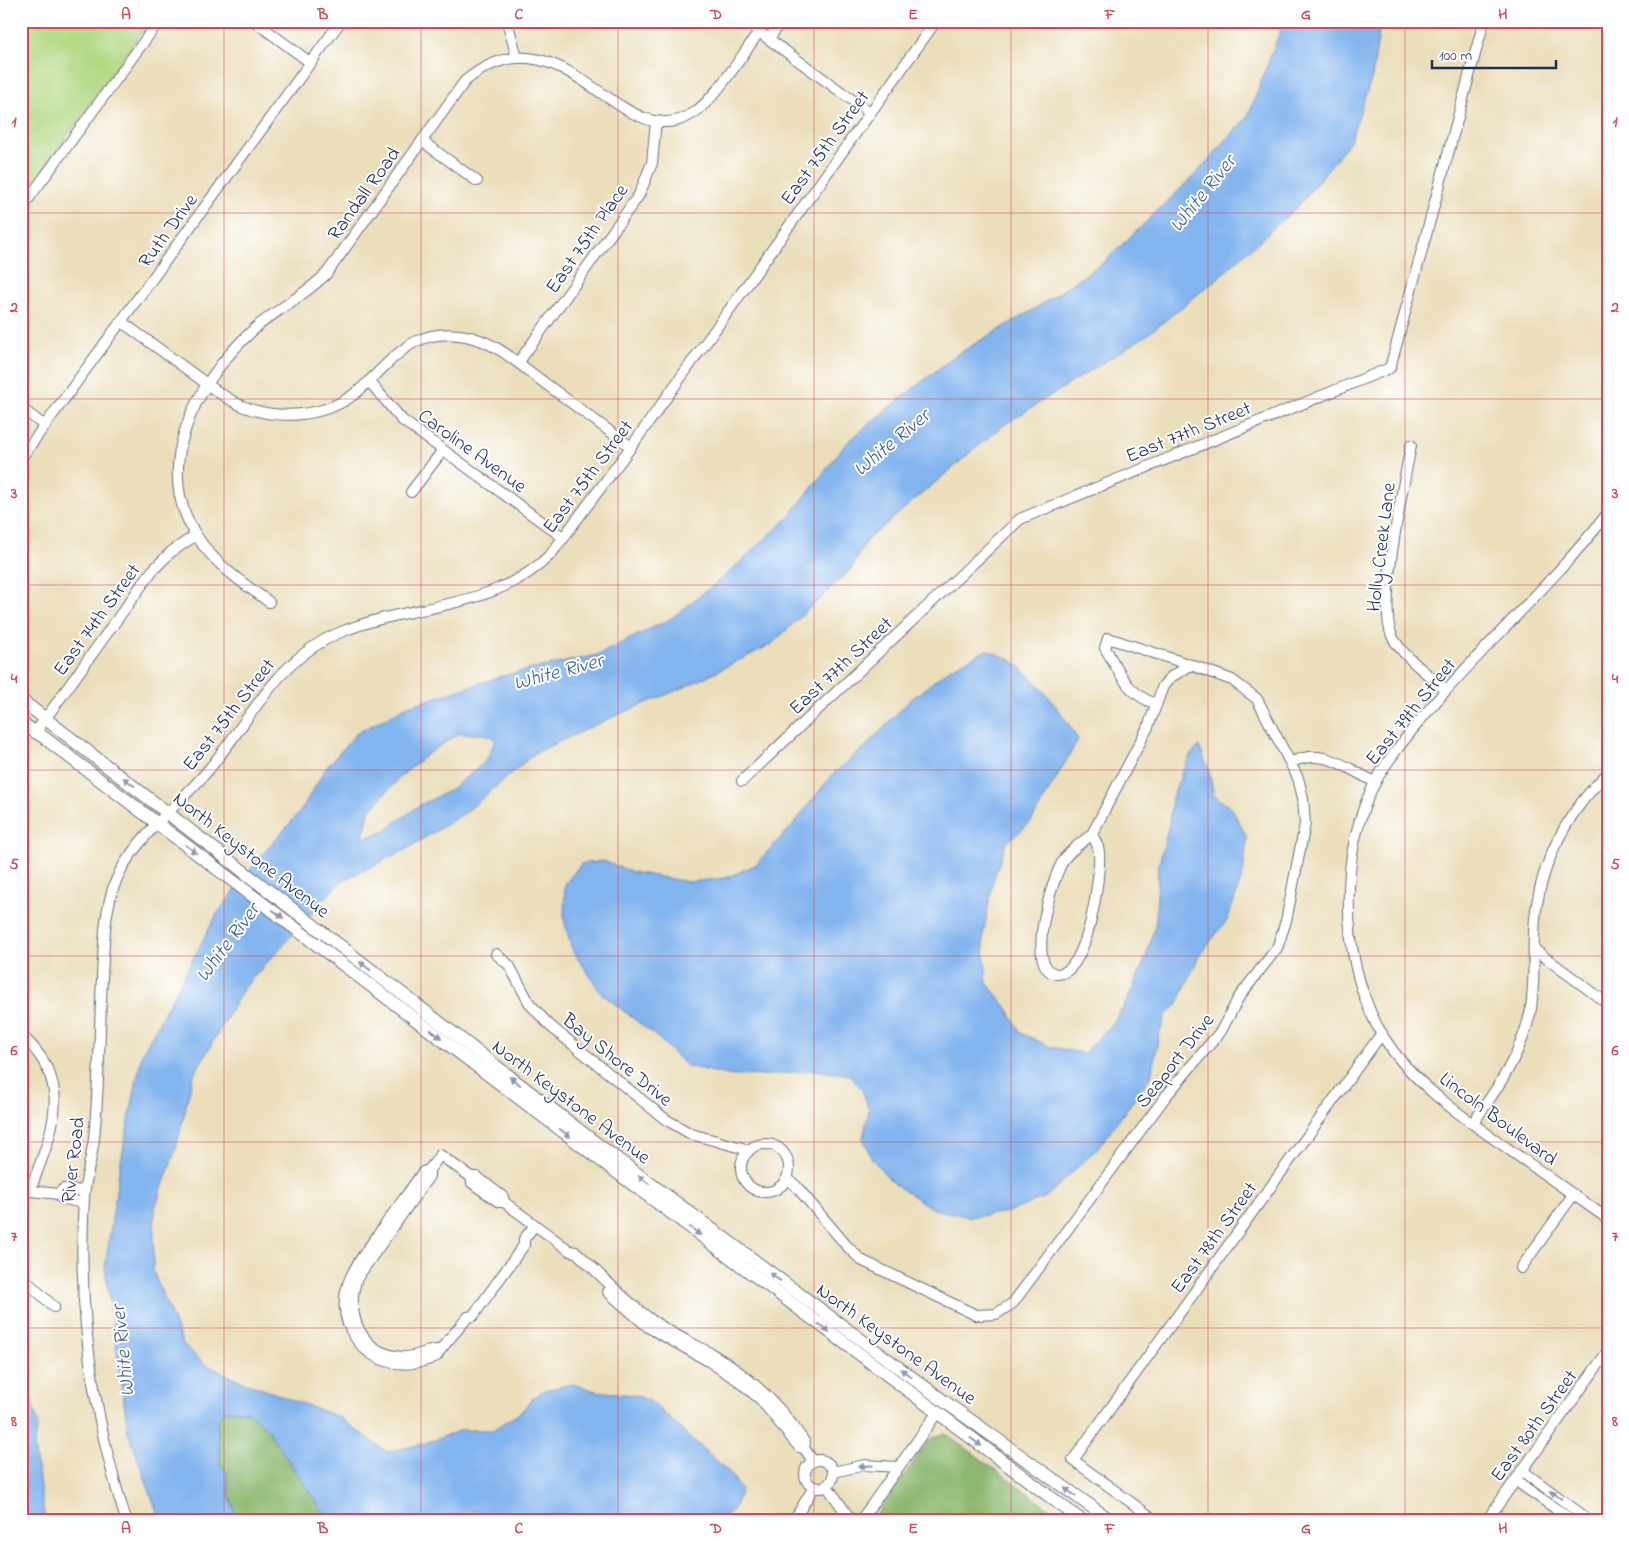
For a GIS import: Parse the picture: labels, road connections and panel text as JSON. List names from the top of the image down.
{
  "streets": {
    "main road": ["North Keystone Avenue"],
    "street": [
      "East 75th Street",
      "Randall Road",
      "Ruth Drive",
      "East 75th Place",
      "East 77th Street",
      "Caroline Avenue",
      "Holly Creek Lane",
      "East 74th Street",
      "East 79th Street",
      "Bay Shore Drive",
      "Seaport Drive",
      "Lincoln Boulevard",
      "River Road",
      "East 78th Street",
      "East 80th Street"
    ]
  },
  "crossings": [
    ["East 75th Street", "Caroline Avenue"],
    ["East 75th Street", "North Keystone Avenue"],
    ["East 75th Street", "River Road"],
    ["Randall Road", "East 75th Place"],
    ["Randall Road", "East 74th Street"],
    ["Holly Creek Lane", "East 79th Street"],
    ["East 74th Street", "North Keystone Avenue"],
    ["East 79th Street", "Lincoln Boulevard"],
    ["East 79th Street", "East 78th Street"],
    ["North Keystone Avenue", "River Road"],
    ["Bay Shore Drive", "Seaport Drive"],
    ["Lincoln Boulevard", "East 78th Street"]
  ],
  "water": ["White River"],
  "scale_bar": "100 m",
  "grid": {
    "columns": [
      "A",
      "B",
      "C",
      "D",
      "E",
      "F",
      "G",
      "H"
    ],
    "rows": [
      "1",
      "2",
      "3",
      "4",
      "5",
      "6",
      "7",
      "8"
    ]
  }
}
